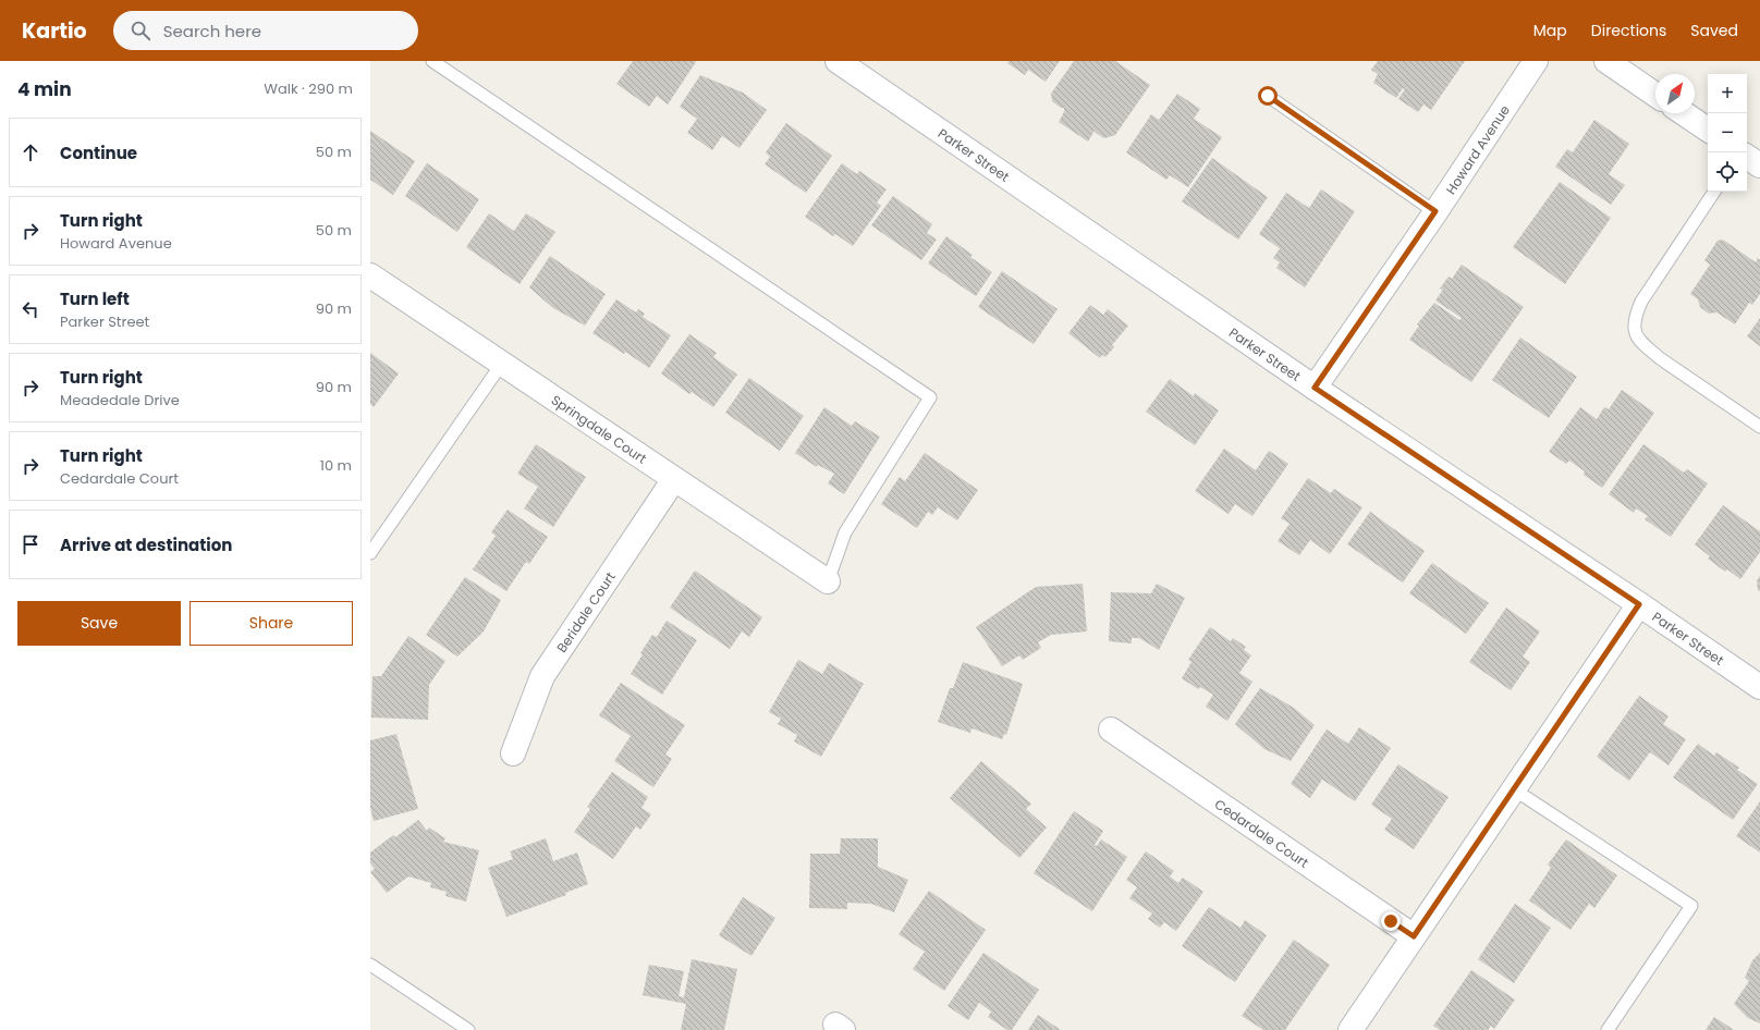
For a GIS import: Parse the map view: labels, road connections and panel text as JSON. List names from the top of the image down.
{
  "streets": {
    "street": [
      "Howard Avenue",
      "Parker Street",
      "Springdale Court",
      "Beridale Court",
      "Cedardale Court"
    ]
  },
  "crossings": [
    ["Howard Avenue", "Parker Street"],
    ["Springdale Court", "Beridale Court"]
  ],
  "north": "top right",
  "page": {
    "header": "Kartio",
    "search": "Search here",
    "nav": ["Map", "Directions", "Saved"],
    "heading": ["4 min", "Walk · 290 m"],
    "map_buttons": ["+", "−"],
    "list": [
      ["Continue", "50 m"],
      ["Turn right", "Howard Avenue", "50 m"],
      ["Turn left", "Parker Street", "90 m"],
      ["Turn right", "Meadedale Drive", "90 m"],
      ["Turn right", "Cedardale Court", "10 m"],
      "Arrive at destination"
    ],
    "buttons": ["Save", "Share"]
  }
}
